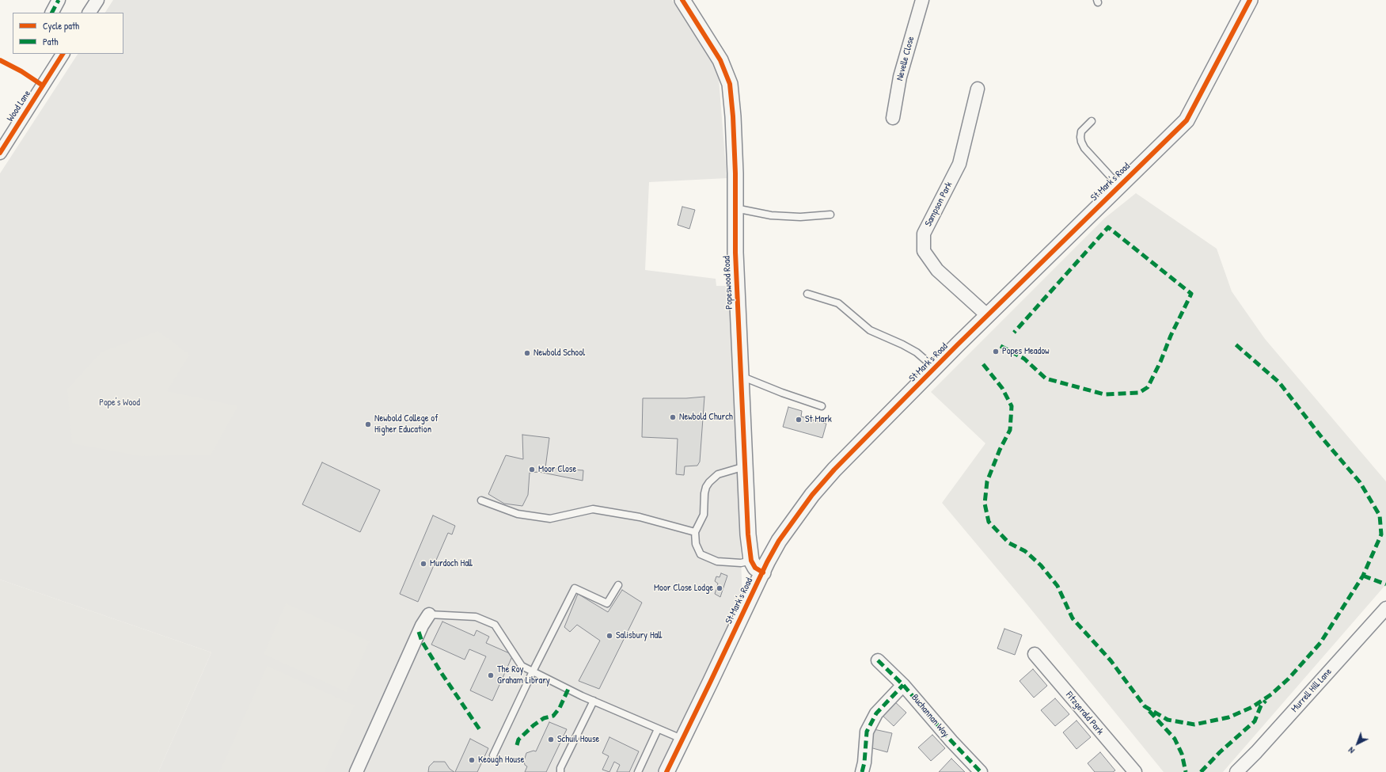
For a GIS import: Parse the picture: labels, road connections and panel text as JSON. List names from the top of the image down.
{
  "streets": {
    "street": [
      "Nevelle Close",
      "Wood Lane",
      "St Mark's Road",
      "Sampson Park",
      "Popeswood Road",
      "Murrell Hill Lane",
      "Fitzgerald Park",
      "Buchannan Way"
    ]
  },
  "crossings": [
    ["St Mark's Road", "Sampson Park"]
  ],
  "parks": ["Pope's Wood"],
  "places": [
    "Popes Meadow",
    "Newbold School",
    "Newbold Church",
    "St Mark",
    "Newbold College of Higher Education",
    "Moor Close",
    "Murdoch Hall",
    "Moor Close Lodge",
    "Salisbury Hall",
    "The Roy Graham Library",
    "Schuil House",
    "Keough House"
  ],
  "legend": ["Cycle path", "Path"],
  "north": "bottom left"
}
